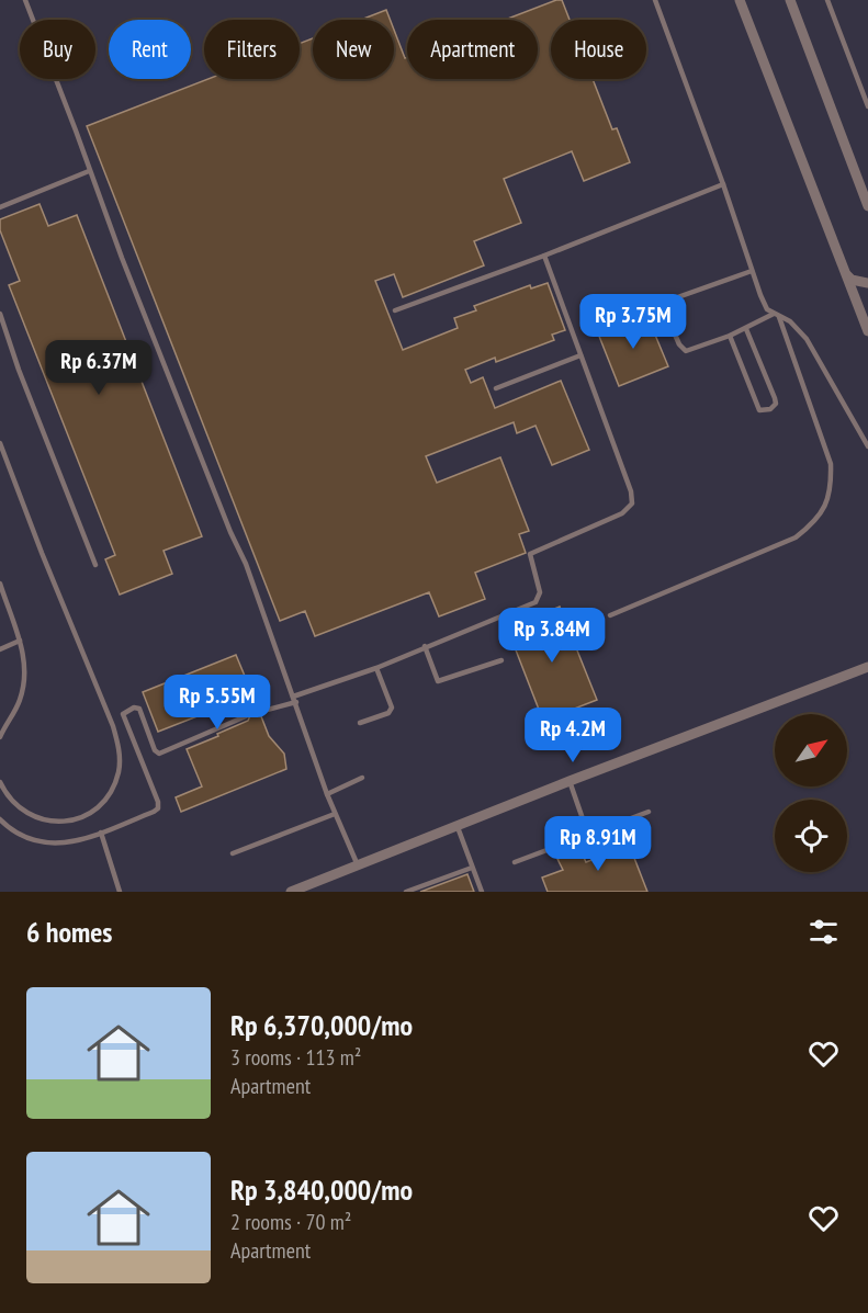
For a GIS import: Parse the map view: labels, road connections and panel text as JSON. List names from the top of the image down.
{
  "north": "top right",
  "page": {
    "chip": [
      "Buy",
      "Rent",
      "Filters",
      "New",
      "Apartment",
      "House"
    ],
    "price": [
      "Rp 3.75M",
      "Rp 6.37M",
      "Rp 3.84M",
      "Rp 5.55M",
      "Rp 4.2M",
      "Rp 8.91M"
    ],
    "heading": "6 homes",
    "list": [
      {
        "name": "Rp 6,370,000/mo",
        "note": "3 rooms · 113 m² · Apartment"
      },
      {
        "name": "Rp 3,840,000/mo",
        "note": "2 rooms · 70 m² · Apartment"
      }
    ]
  }
}
